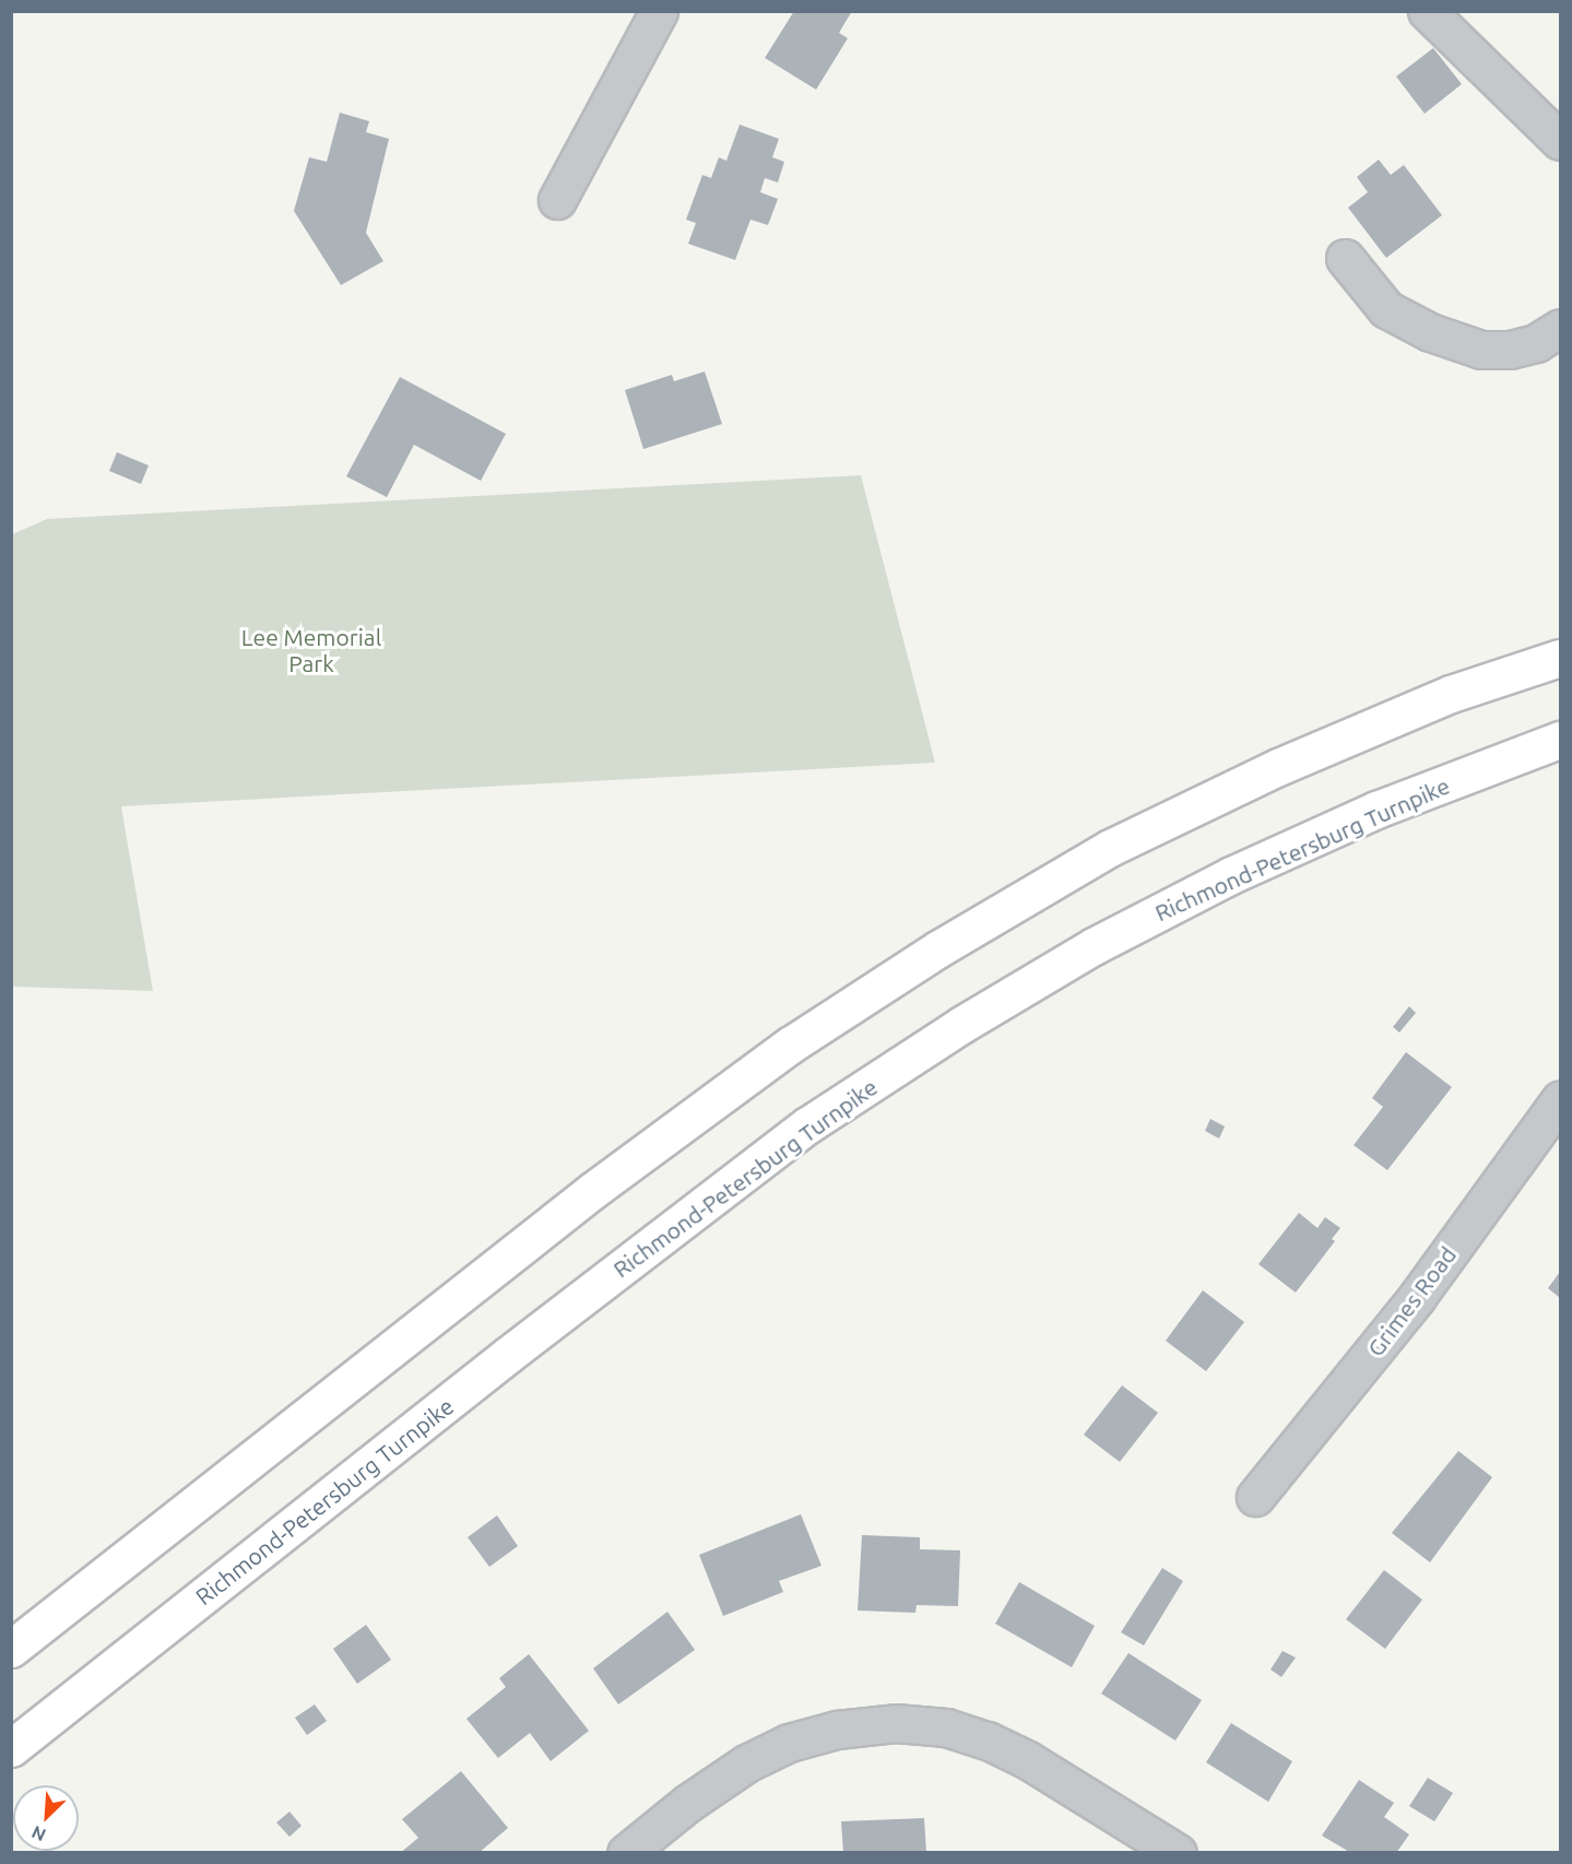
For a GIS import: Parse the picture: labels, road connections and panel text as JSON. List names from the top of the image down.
{
  "streets": {
    "highway": ["Richmond-Petersburg Turnpike"],
    "street": ["Grimes Road"]
  },
  "parks": ["Lee Memorial Park"],
  "north": "bottom left"
}
